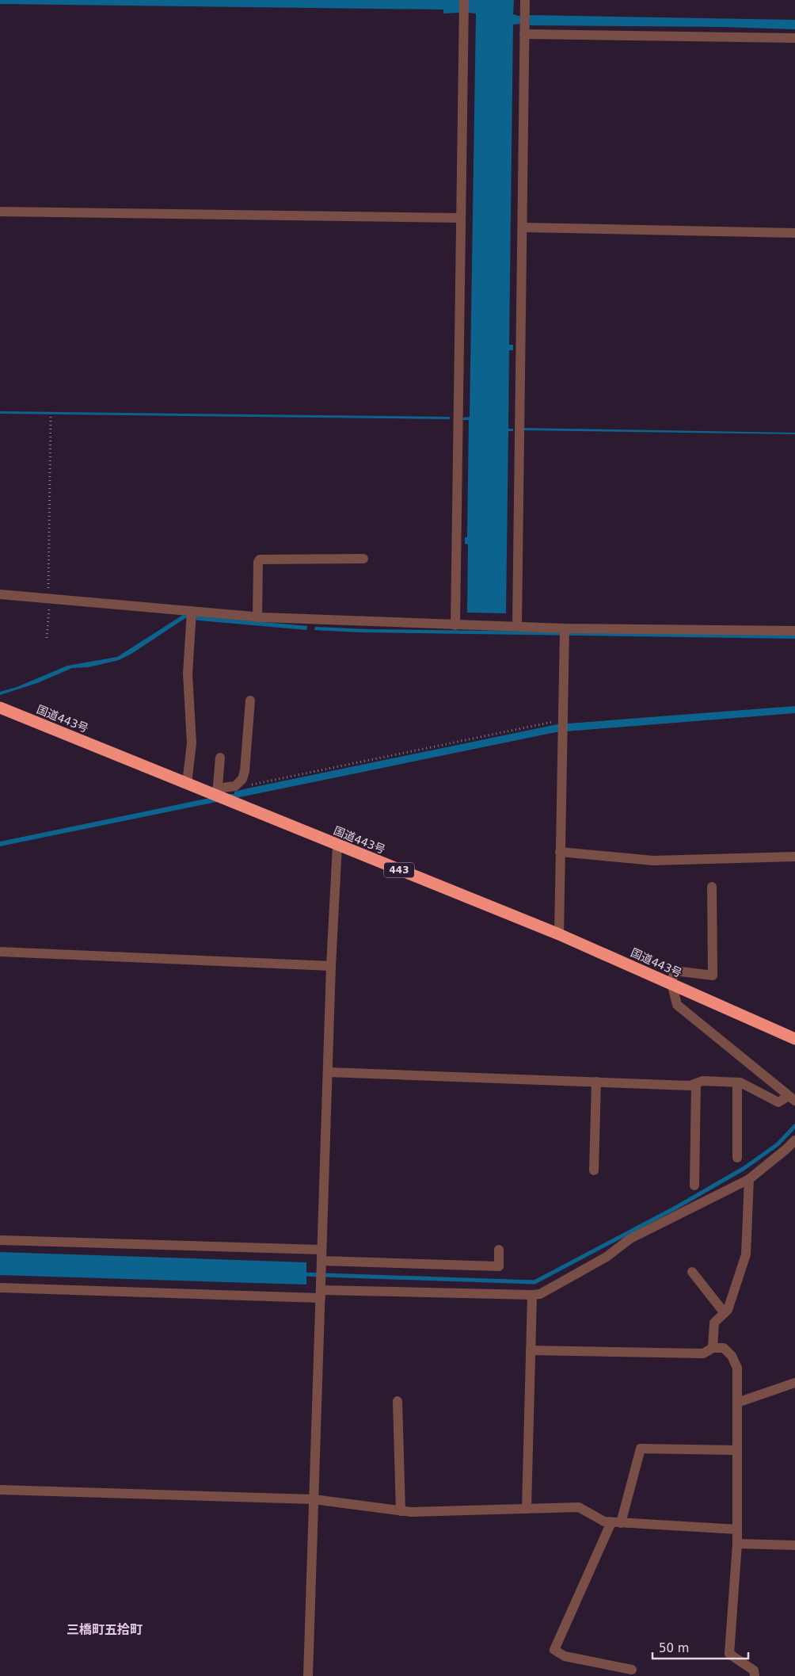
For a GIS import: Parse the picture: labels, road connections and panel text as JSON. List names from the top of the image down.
{
  "streets": {
    "highway": ["国道443号", "443"]
  },
  "districts": ["三橋町五拾町"],
  "scale_bar": "50 m"
}
